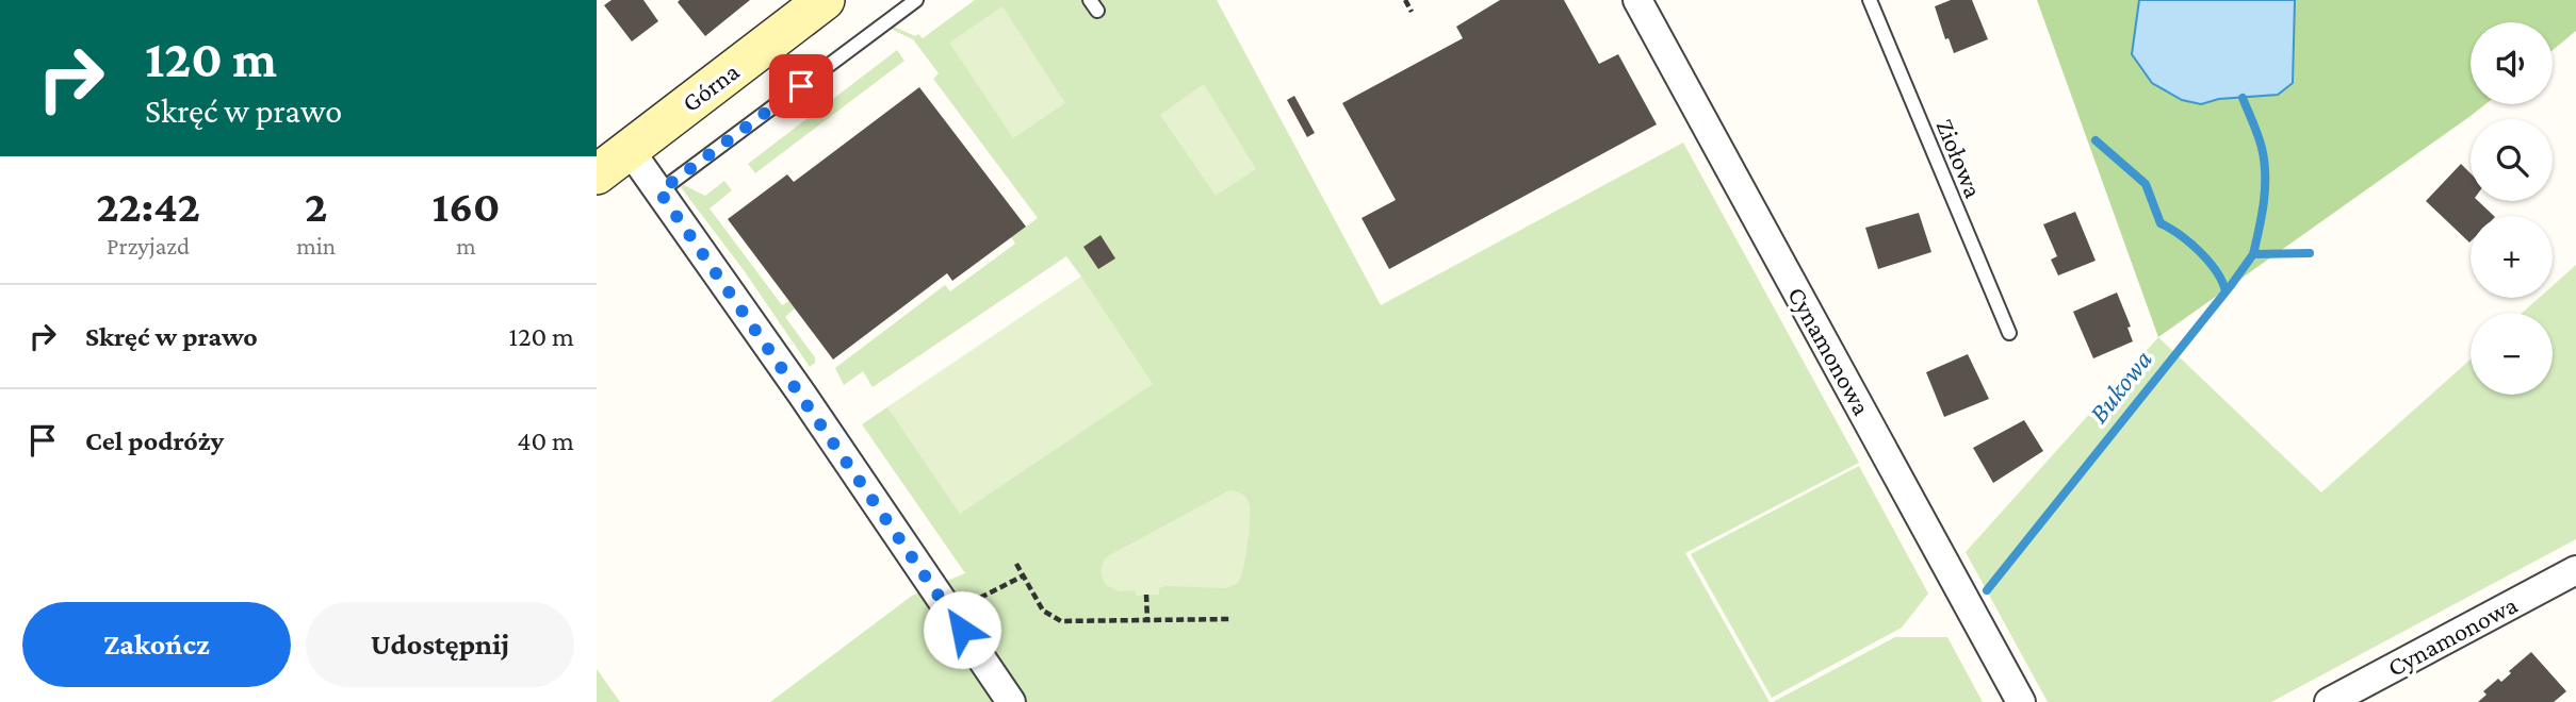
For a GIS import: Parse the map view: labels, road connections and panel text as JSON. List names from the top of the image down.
{
  "streets": {
    "street": ["Górna", "Cynamonowa"],
    "lane": ["Ziołowa"]
  },
  "water": ["Bukowa"],
  "page": {
    "turn": ["120 m", "Skręć w prawo"],
    "map_buttons": ["+", "−"],
    "eta": [
      "22:42",
      "Przyjazd",
      "2",
      "min",
      "160",
      "m"
    ],
    "list": [
      {
        "name": "Skręć w prawo",
        "value": "120 m"
      },
      {
        "name": "Cel podróży",
        "value": "40 m"
      }
    ],
    "buttons": ["Zakończ", "Udostępnij"]
  }
}
